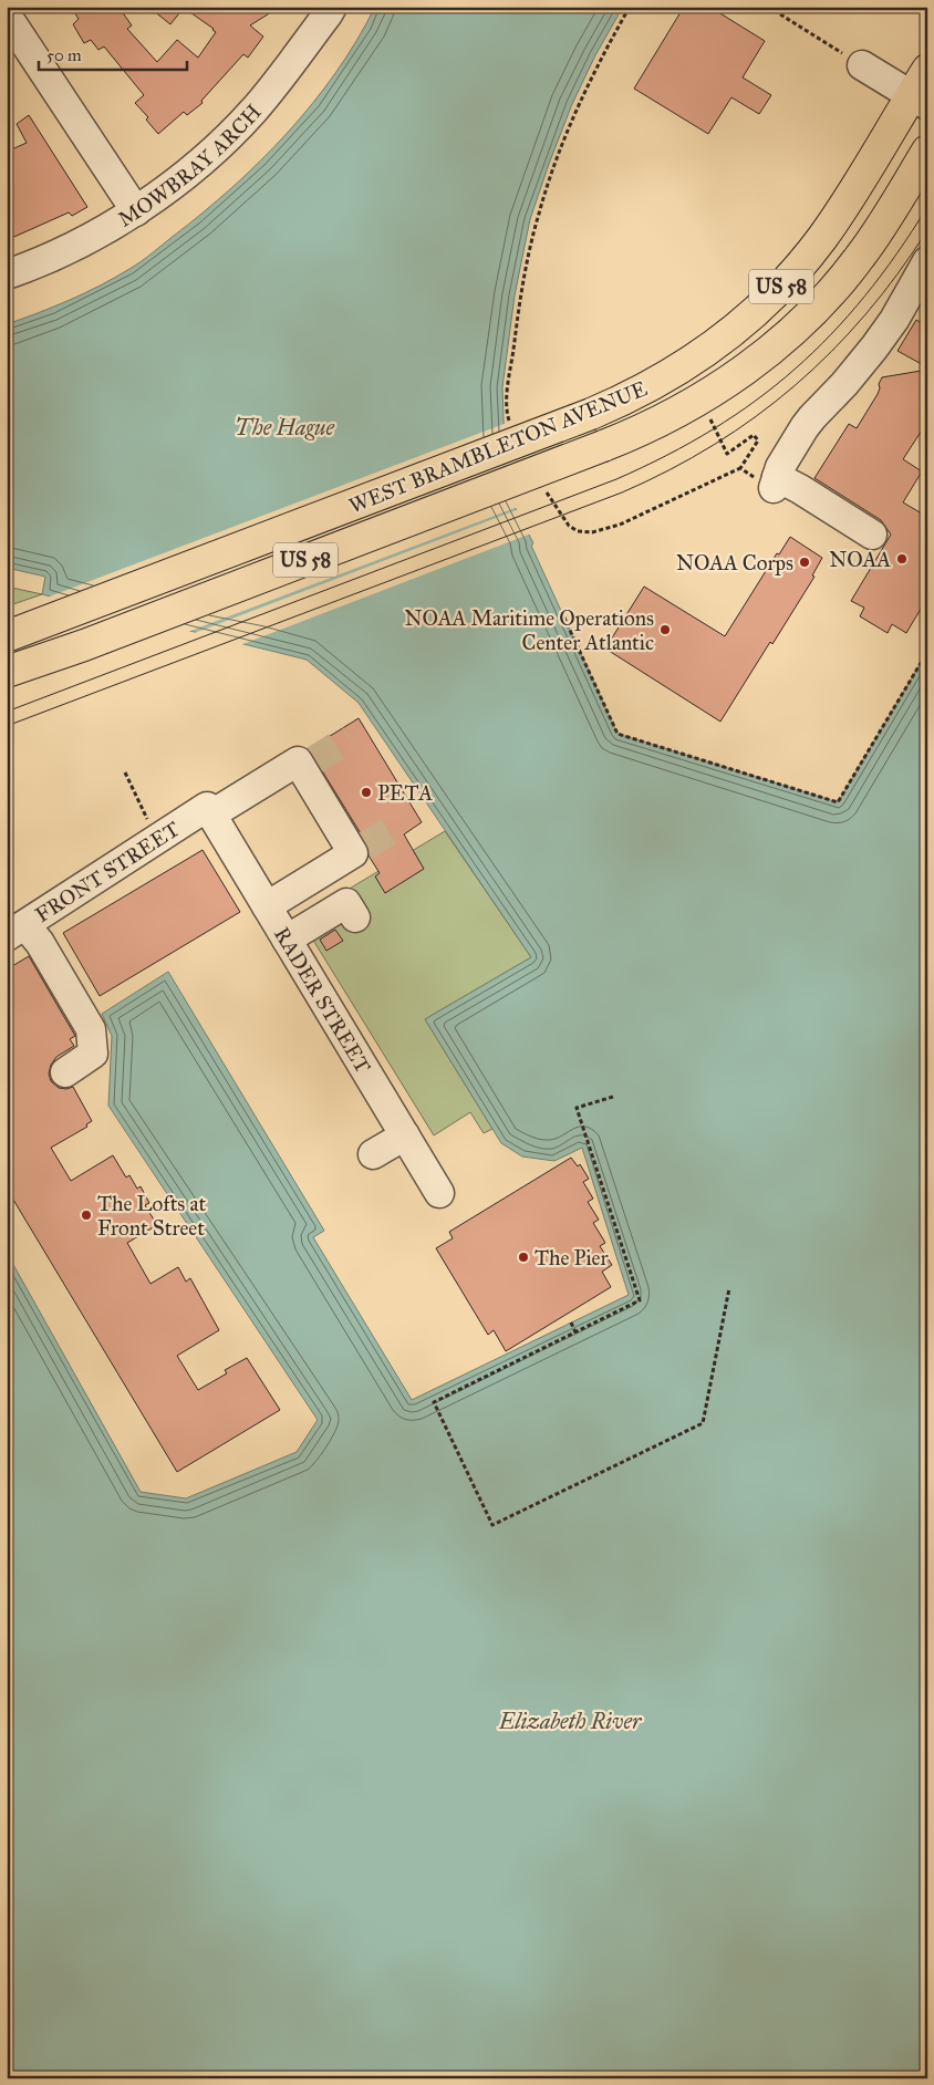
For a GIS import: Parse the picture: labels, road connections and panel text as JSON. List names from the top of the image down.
{
  "streets": {
    "main road": ["US 58", "WEST BRAMBLETON AVENUE"],
    "street": ["MOWBRAY ARCH", "FRONT STREET", "RADER STREET"]
  },
  "crossings": [
    ["FRONT STREET", "RADER STREET"]
  ],
  "water": ["The Hague", "Elizabeth River"],
  "places": [
    "NOAA",
    "NOAA Corps",
    "NOAA Maritime Operations Center Atlantic",
    "PETA",
    "The Lofts at Front Street",
    "The Pier"
  ],
  "scale_bar": "50 m"
}
